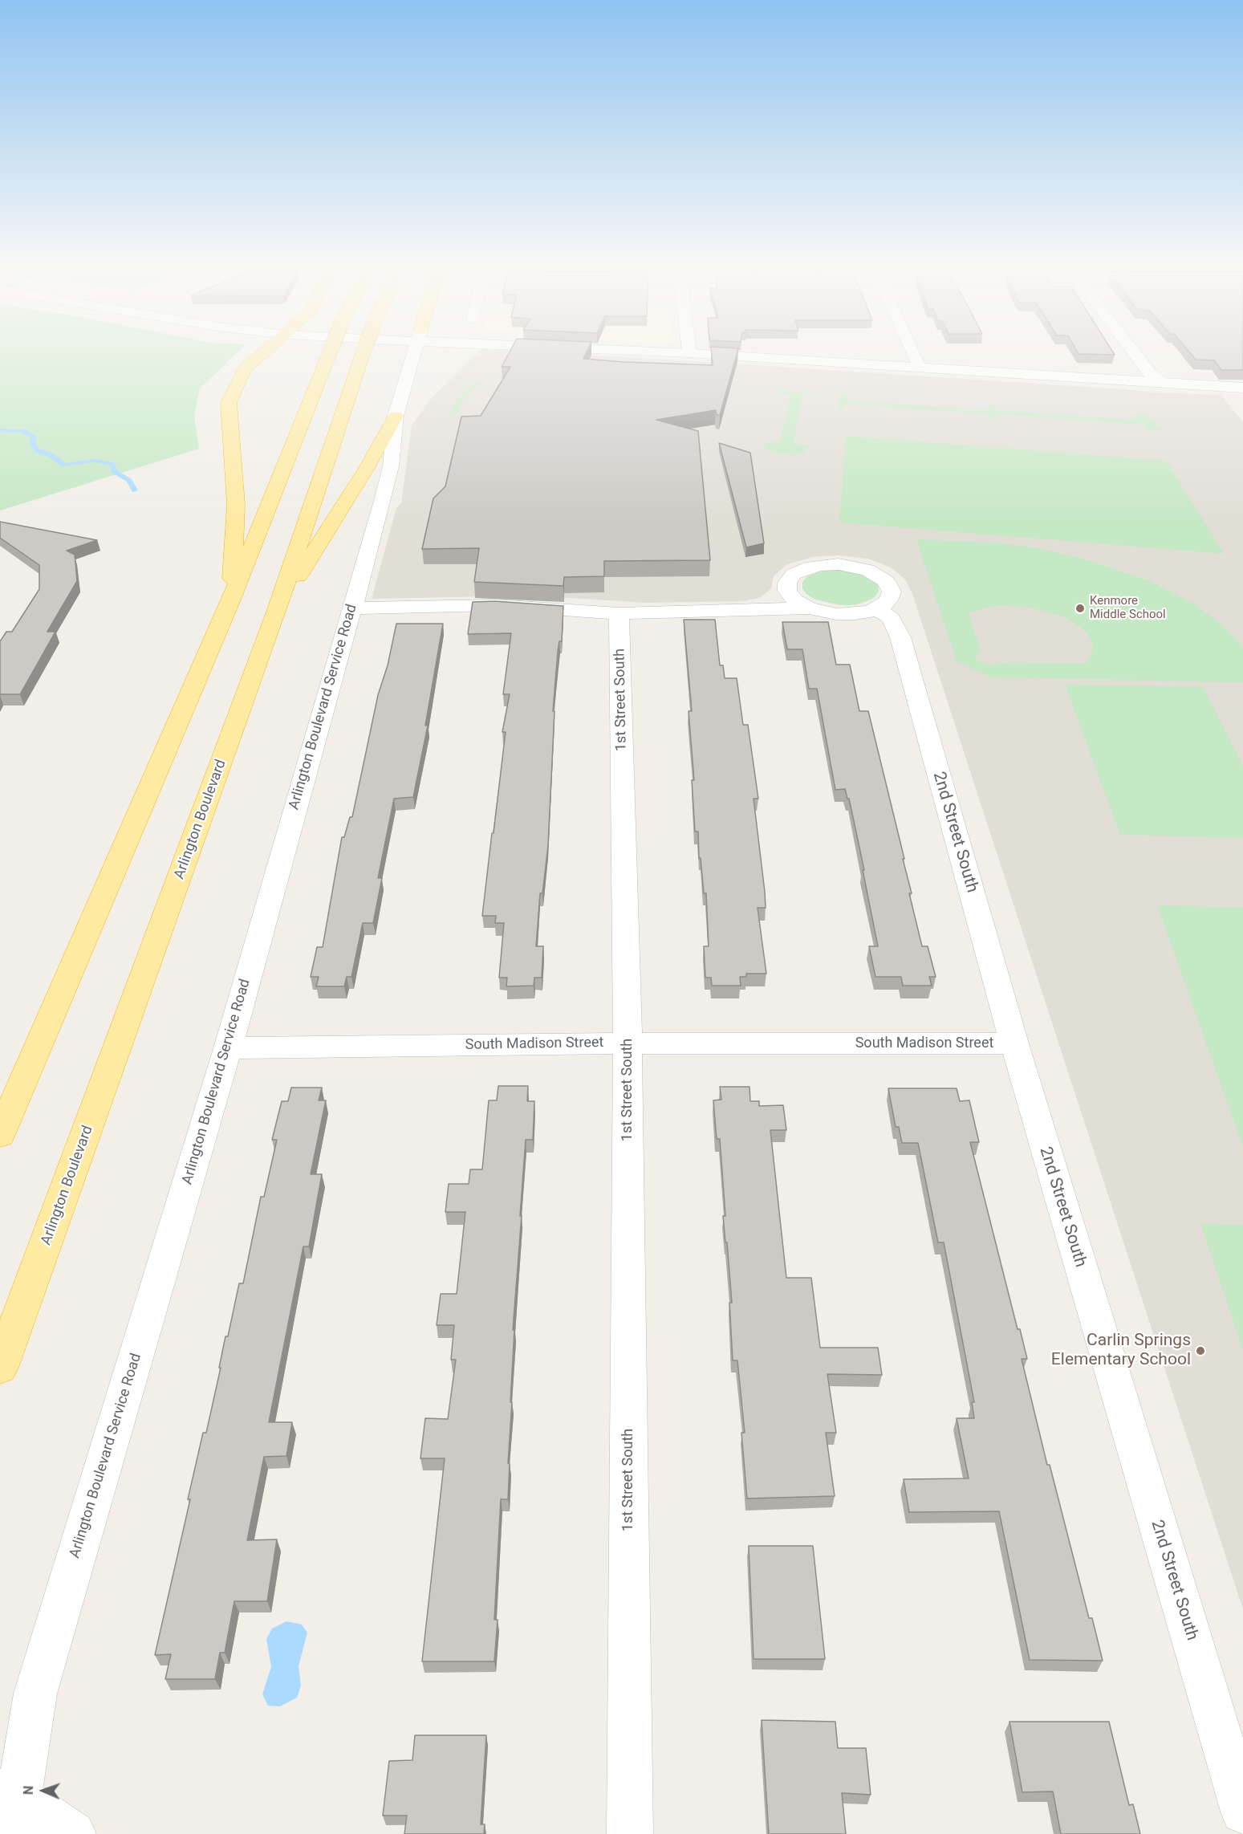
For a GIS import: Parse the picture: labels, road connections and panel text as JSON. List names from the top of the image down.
{
  "streets": {
    "highway": ["Arlington Boulevard"],
    "street": [
      "1st Street South",
      "Arlington Boulevard Service Road",
      "2nd Street South",
      "South Madison Street"
    ]
  },
  "crossings": [
    ["1st Street South", "South Madison Street"],
    ["Arlington Boulevard Service Road", "South Madison Street"],
    ["2nd Street South", "South Madison Street"]
  ],
  "places": ["Kenmore Middle School", "Carlin Springs Elementary School"],
  "north": "left"
}
